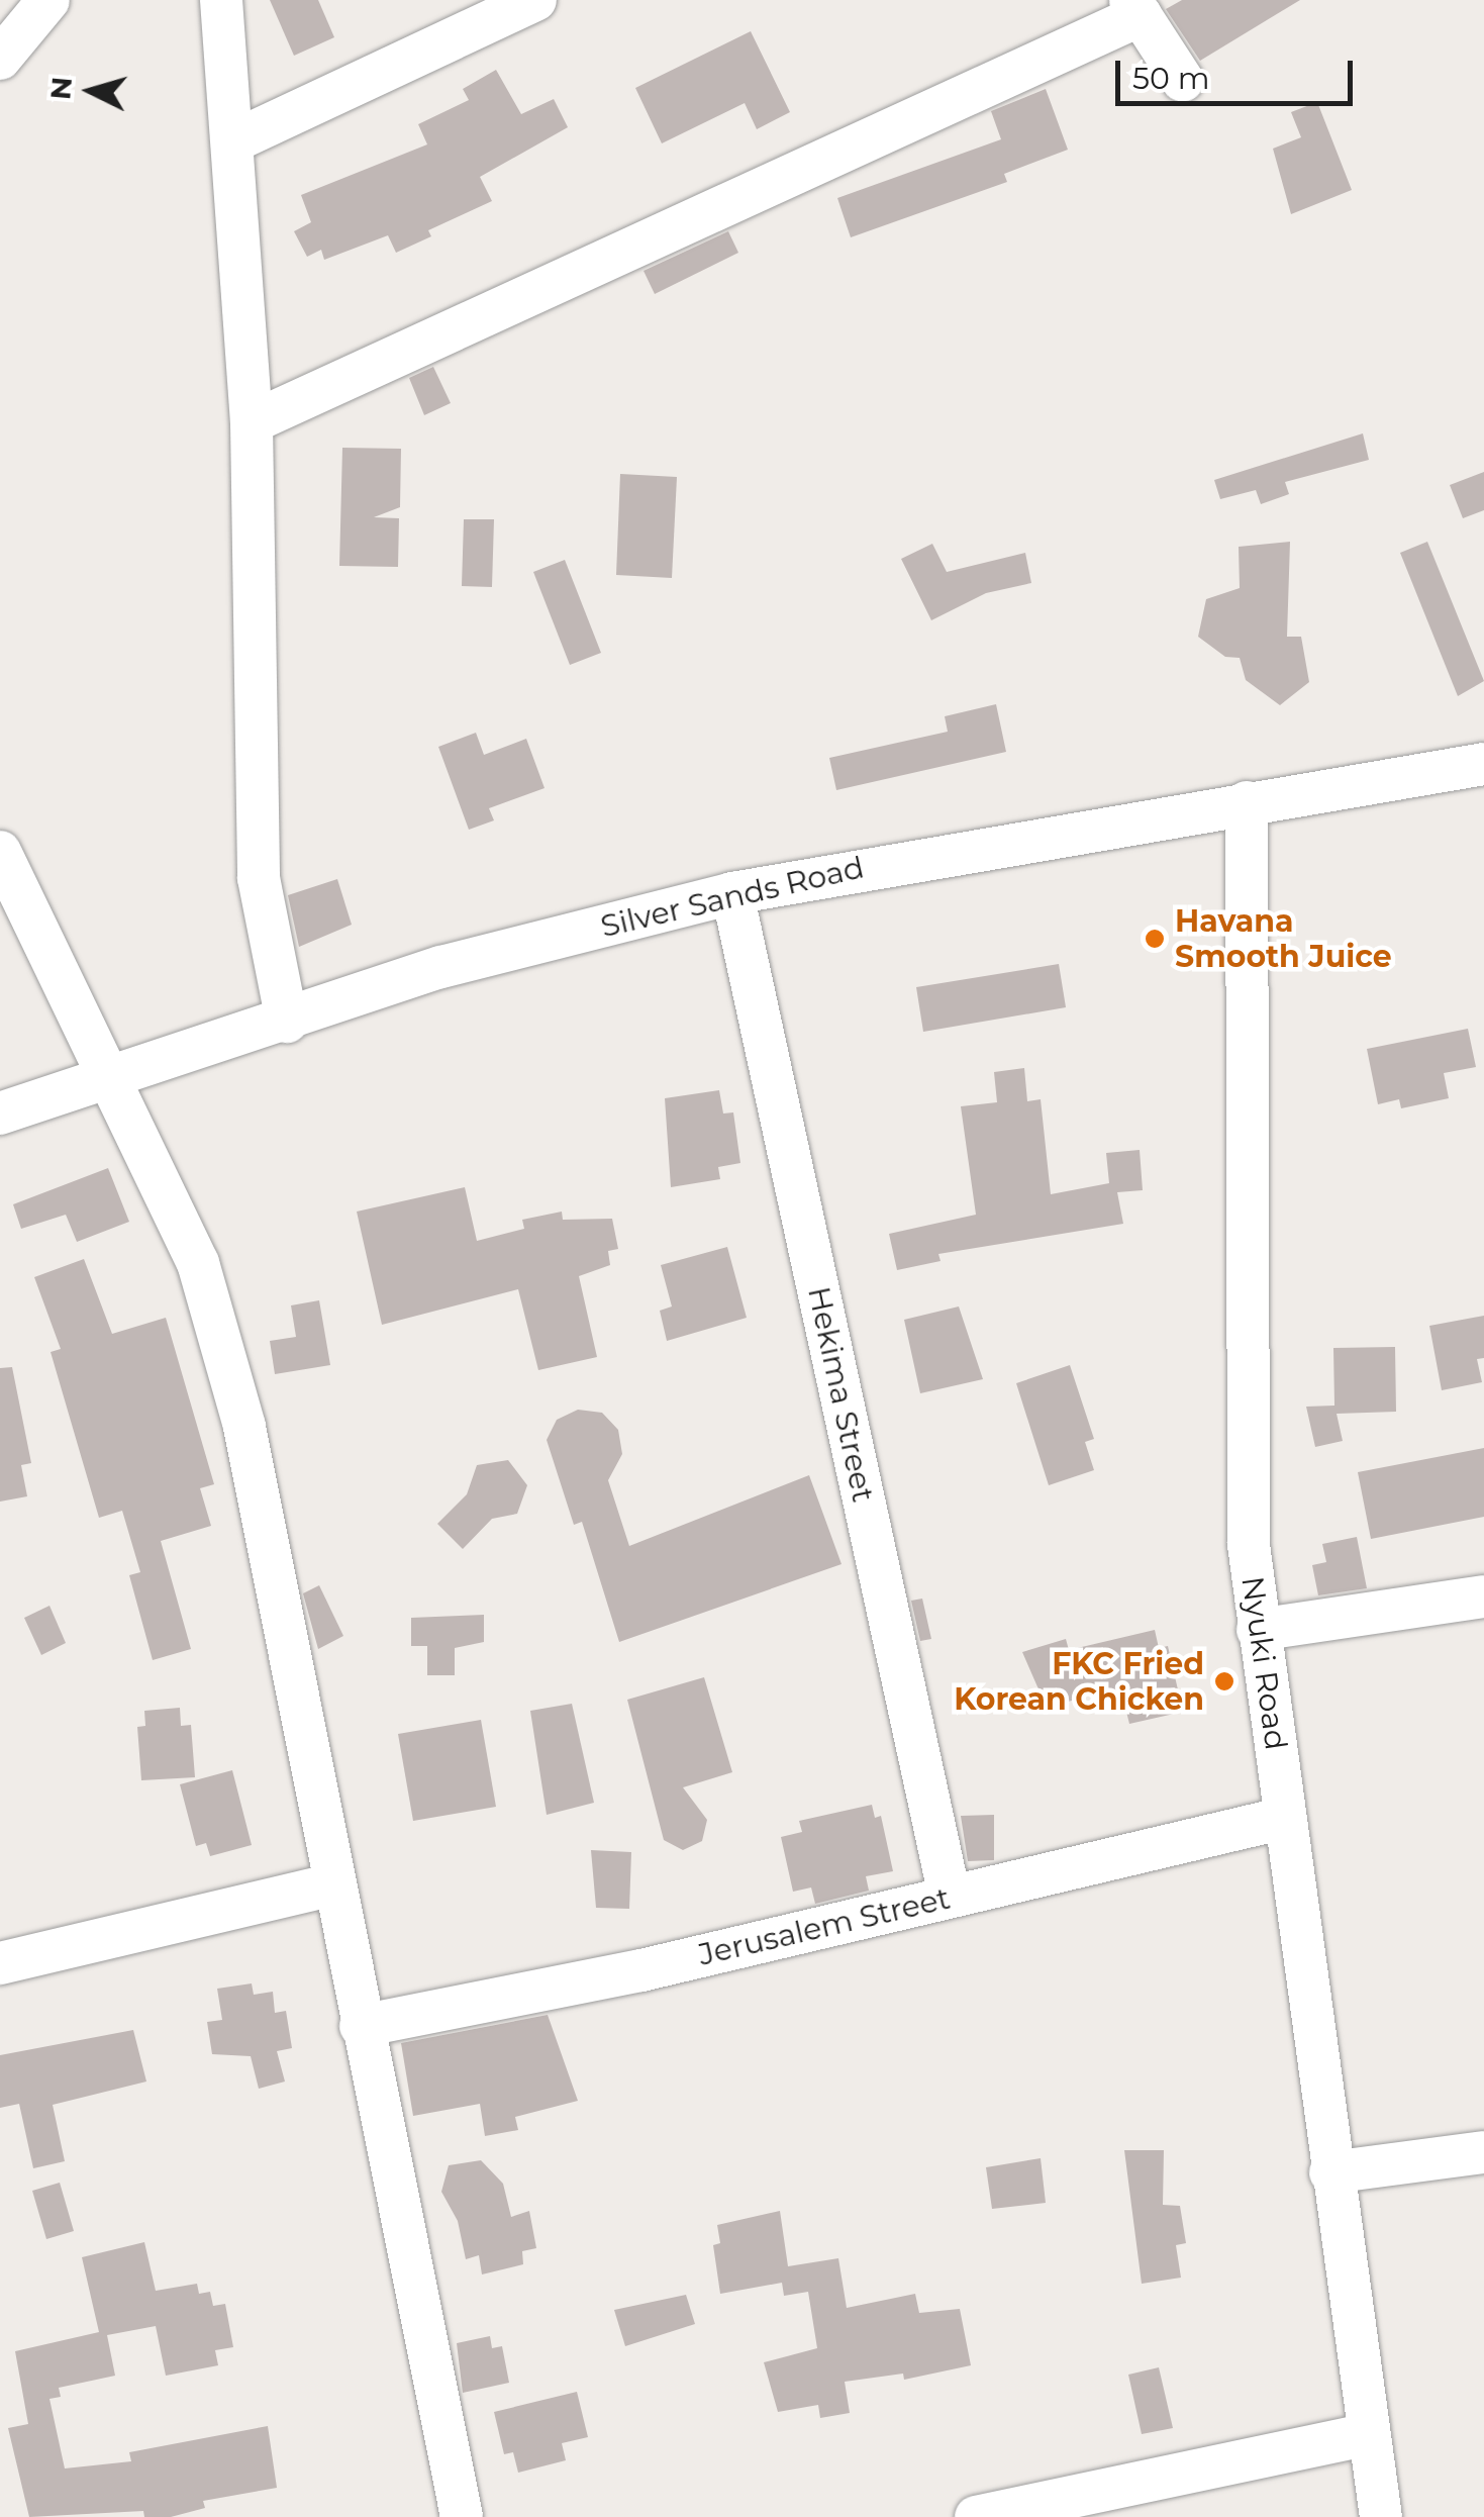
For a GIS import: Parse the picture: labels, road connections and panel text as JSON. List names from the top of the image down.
{
  "streets": {
    "street": [
      "Silver Sands Road",
      "Hekima Street",
      "Nyuki Road",
      "Jerusalem Street"
    ]
  },
  "crossings": [
    ["Silver Sands Road", "Hekima Street"],
    ["Silver Sands Road", "Nyuki Road"],
    ["Hekima Street", "Jerusalem Street"],
    ["Nyuki Road", "Jerusalem Street"]
  ],
  "places": ["Havana Smooth Juice", "FKC Fried Korean Chicken"],
  "scale_bar": "50 m",
  "north": "left"
}
